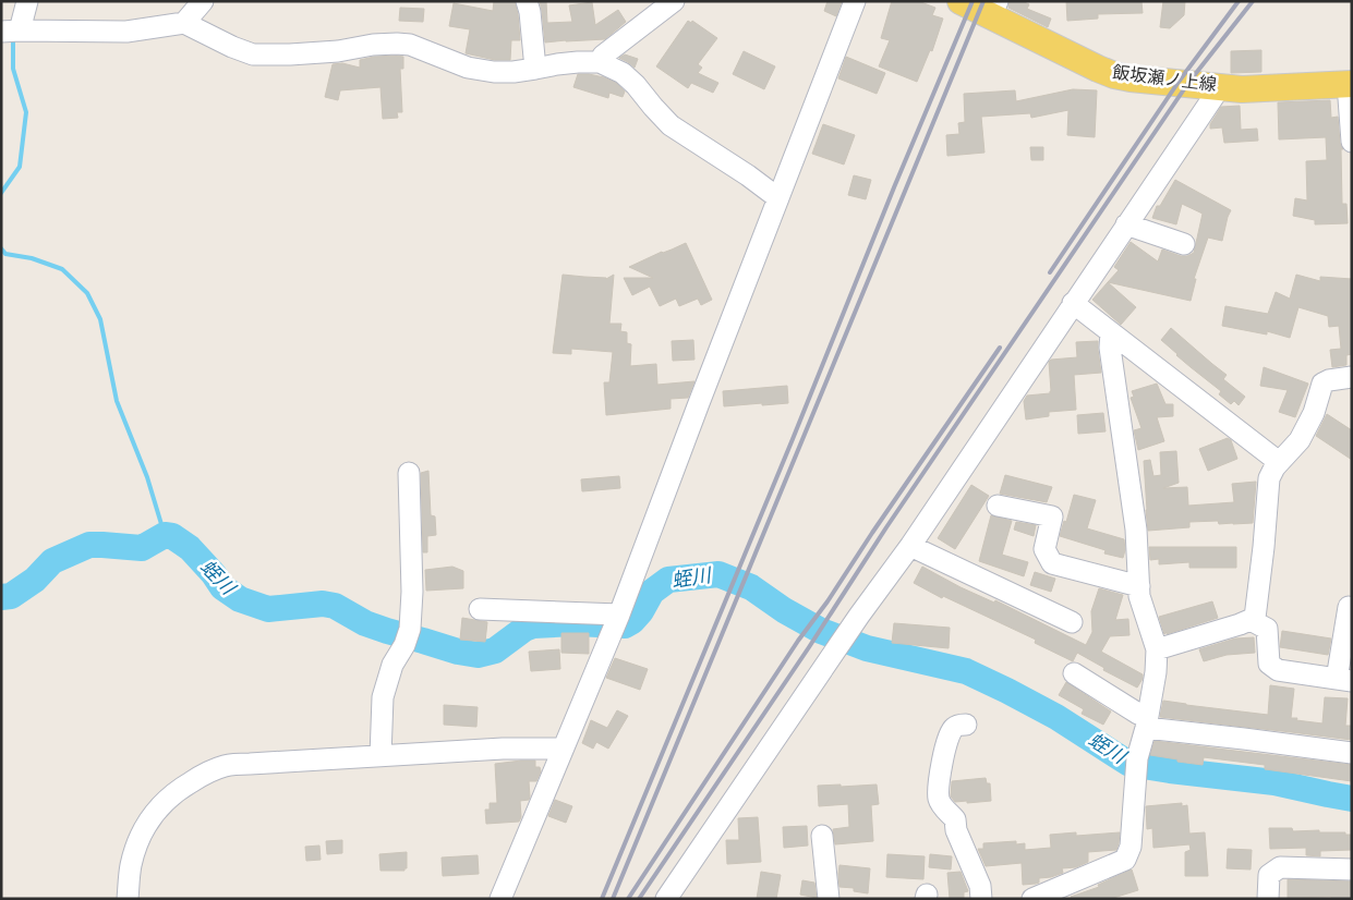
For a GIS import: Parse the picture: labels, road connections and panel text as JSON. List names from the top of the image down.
{
  "streets": {
    "main road": ["飯坂瀬ノ上線"]
  },
  "water": ["蛭川"]
}
